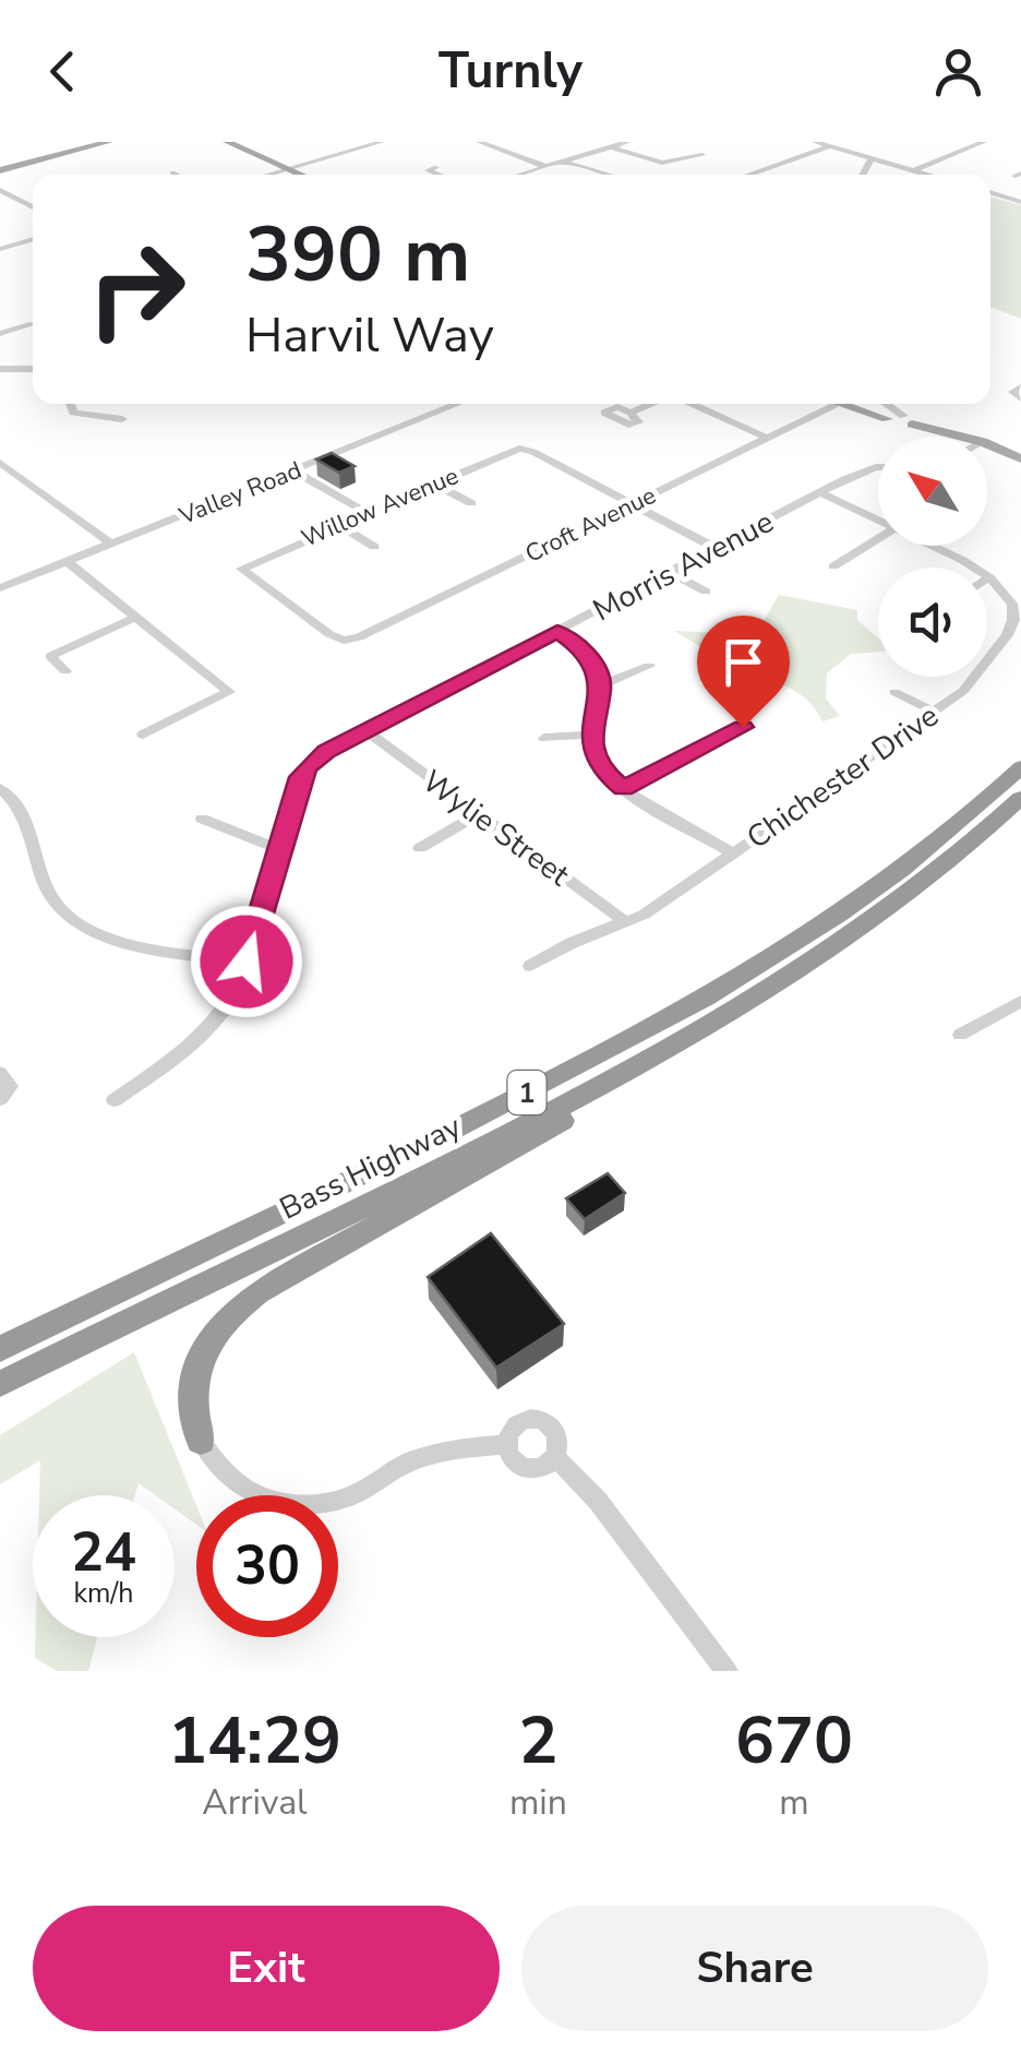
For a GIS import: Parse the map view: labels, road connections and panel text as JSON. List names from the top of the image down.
{
  "streets": {
    "highway": ["1", "Bass Highway"],
    "street": [
      "Valley Road",
      "Willow Avenue",
      "Croft Avenue",
      "Morris Avenue",
      "Chichester Drive",
      "Wylie Street"
    ]
  },
  "crossings": [
    ["Willow Avenue", "Croft Avenue"],
    ["Morris Avenue", "Chichester Drive"],
    ["Morris Avenue", "Wylie Street"],
    ["Chichester Drive", "Wylie Street"]
  ],
  "north": "top left",
  "page": {
    "header": "Turnly",
    "turn": ["390 m", "Harvil Way"],
    "speed": "24 km/h",
    "limit": "30",
    "eta": [
      "14:29",
      "Arrival",
      "2",
      "min",
      "670",
      "m"
    ],
    "buttons": ["Exit", "Share"]
  }
}
